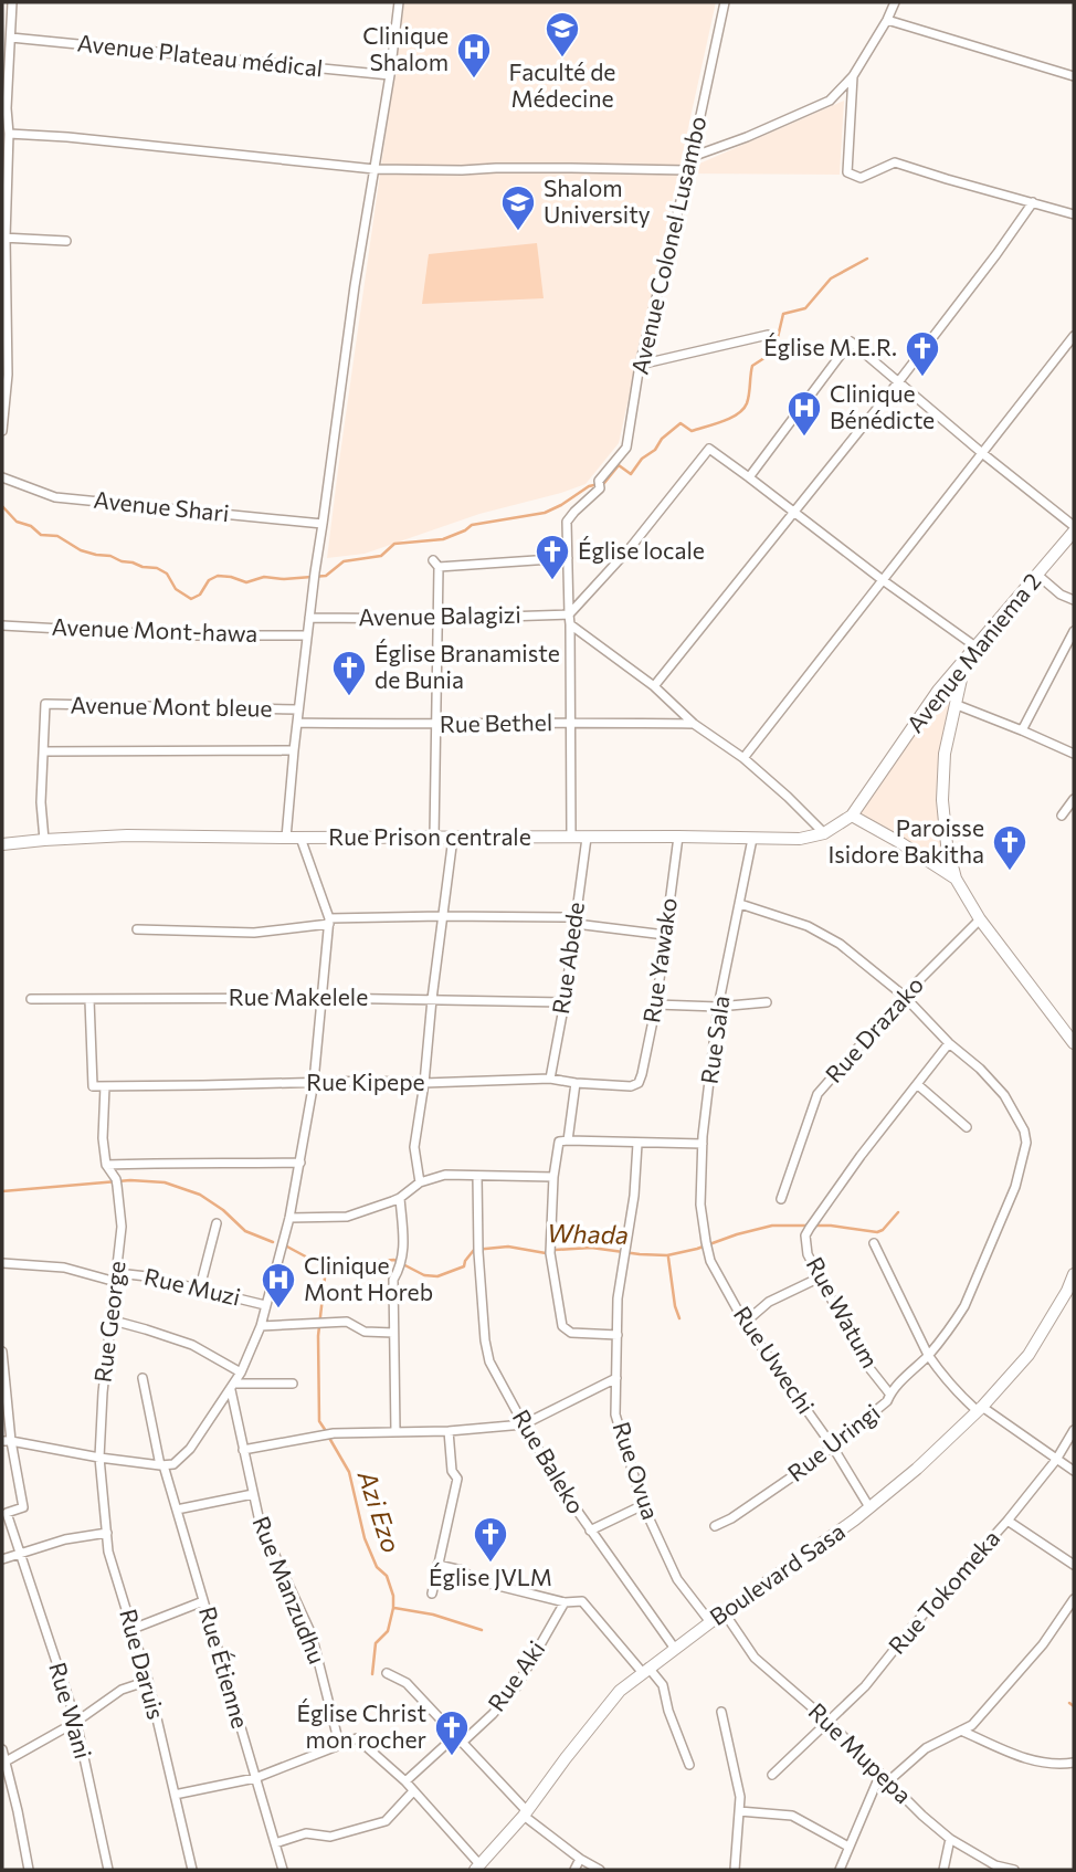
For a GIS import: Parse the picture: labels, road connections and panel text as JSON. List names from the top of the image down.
{
  "streets": {
    "street": [
      "Avenue Plateau médical",
      "Avenue Colonel Lusambo",
      "Avenue Shari",
      "Avenue Balagizi",
      "Avenue Mont-hawa",
      "Avenue Maniema 2",
      "Avenue Mont bleue",
      "Rue Bethel",
      "Rue Prison centrale",
      "Rue Abede",
      "Rue Yawako",
      "Rue Makelele",
      "Rue Drazako",
      "Rue Sala",
      "Rue Kipepe",
      "Rue Muzi",
      "Rue Watum",
      "Rue George",
      "Rue Uwechi",
      "Rue Uringi",
      "Rue Baleko",
      "Rue Ovua",
      "Boulevard Sasa",
      "Rue Manzudhu",
      "Rue Tokomeka",
      "Rue Daruis",
      "Rue Étienne",
      "Rue Aki",
      "Rue Wani",
      "Rue Mupepa"
    ]
  },
  "crossings": [
    ["Avenue Colonel Lusambo", "Avenue Balagizi"],
    ["Avenue Colonel Lusambo", "Rue Bethel"],
    ["Avenue Colonel Lusambo", "Rue Prison centrale"],
    ["Avenue Maniema 2", "Rue Prison centrale"],
    ["Rue Prison centrale", "Rue Abede"],
    ["Rue Prison centrale", "Rue Yawako"],
    ["Rue Prison centrale", "Rue Sala"],
    ["Rue Abede", "Rue Makelele"],
    ["Rue Abede", "Rue Kipepe"],
    ["Rue Yawako", "Rue Kipepe"],
    ["Rue Makelele", "Rue Kipepe"],
    ["Rue Drazako", "Rue Uringi"],
    ["Rue Sala", "Rue Uwechi"],
    ["Rue Sala", "Rue Uringi"],
    ["Rue Muzi", "Rue George"],
    ["Rue Watum", "Rue Uringi"],
    ["Rue George", "Rue Daruis"],
    ["Rue Uwechi", "Rue Uringi"],
    ["Rue Uwechi", "Boulevard Sasa"],
    ["Rue Baleko", "Boulevard Sasa"],
    ["Rue Ovua", "Boulevard Sasa"],
    ["Boulevard Sasa", "Rue Mupepa"],
    ["Rue Tokomeka", "Rue Mupepa"]
  ],
  "water": ["Whada", "Azi Ezo"],
  "places": {
    "school or university": ["Faculté de Médecine", "Shalom University"],
    "hospital": ["Clinique Shalom", "Clinique Bénédicte", "Clinique Mont Horeb"],
    "church": [
      "Église M.E.R.",
      "Église locale",
      "Église Branamiste de Bunia",
      "Paroisse Isidore Bakitha",
      "Église JVLM",
      "Église Christ mon rocher"
    ]
  }
}
